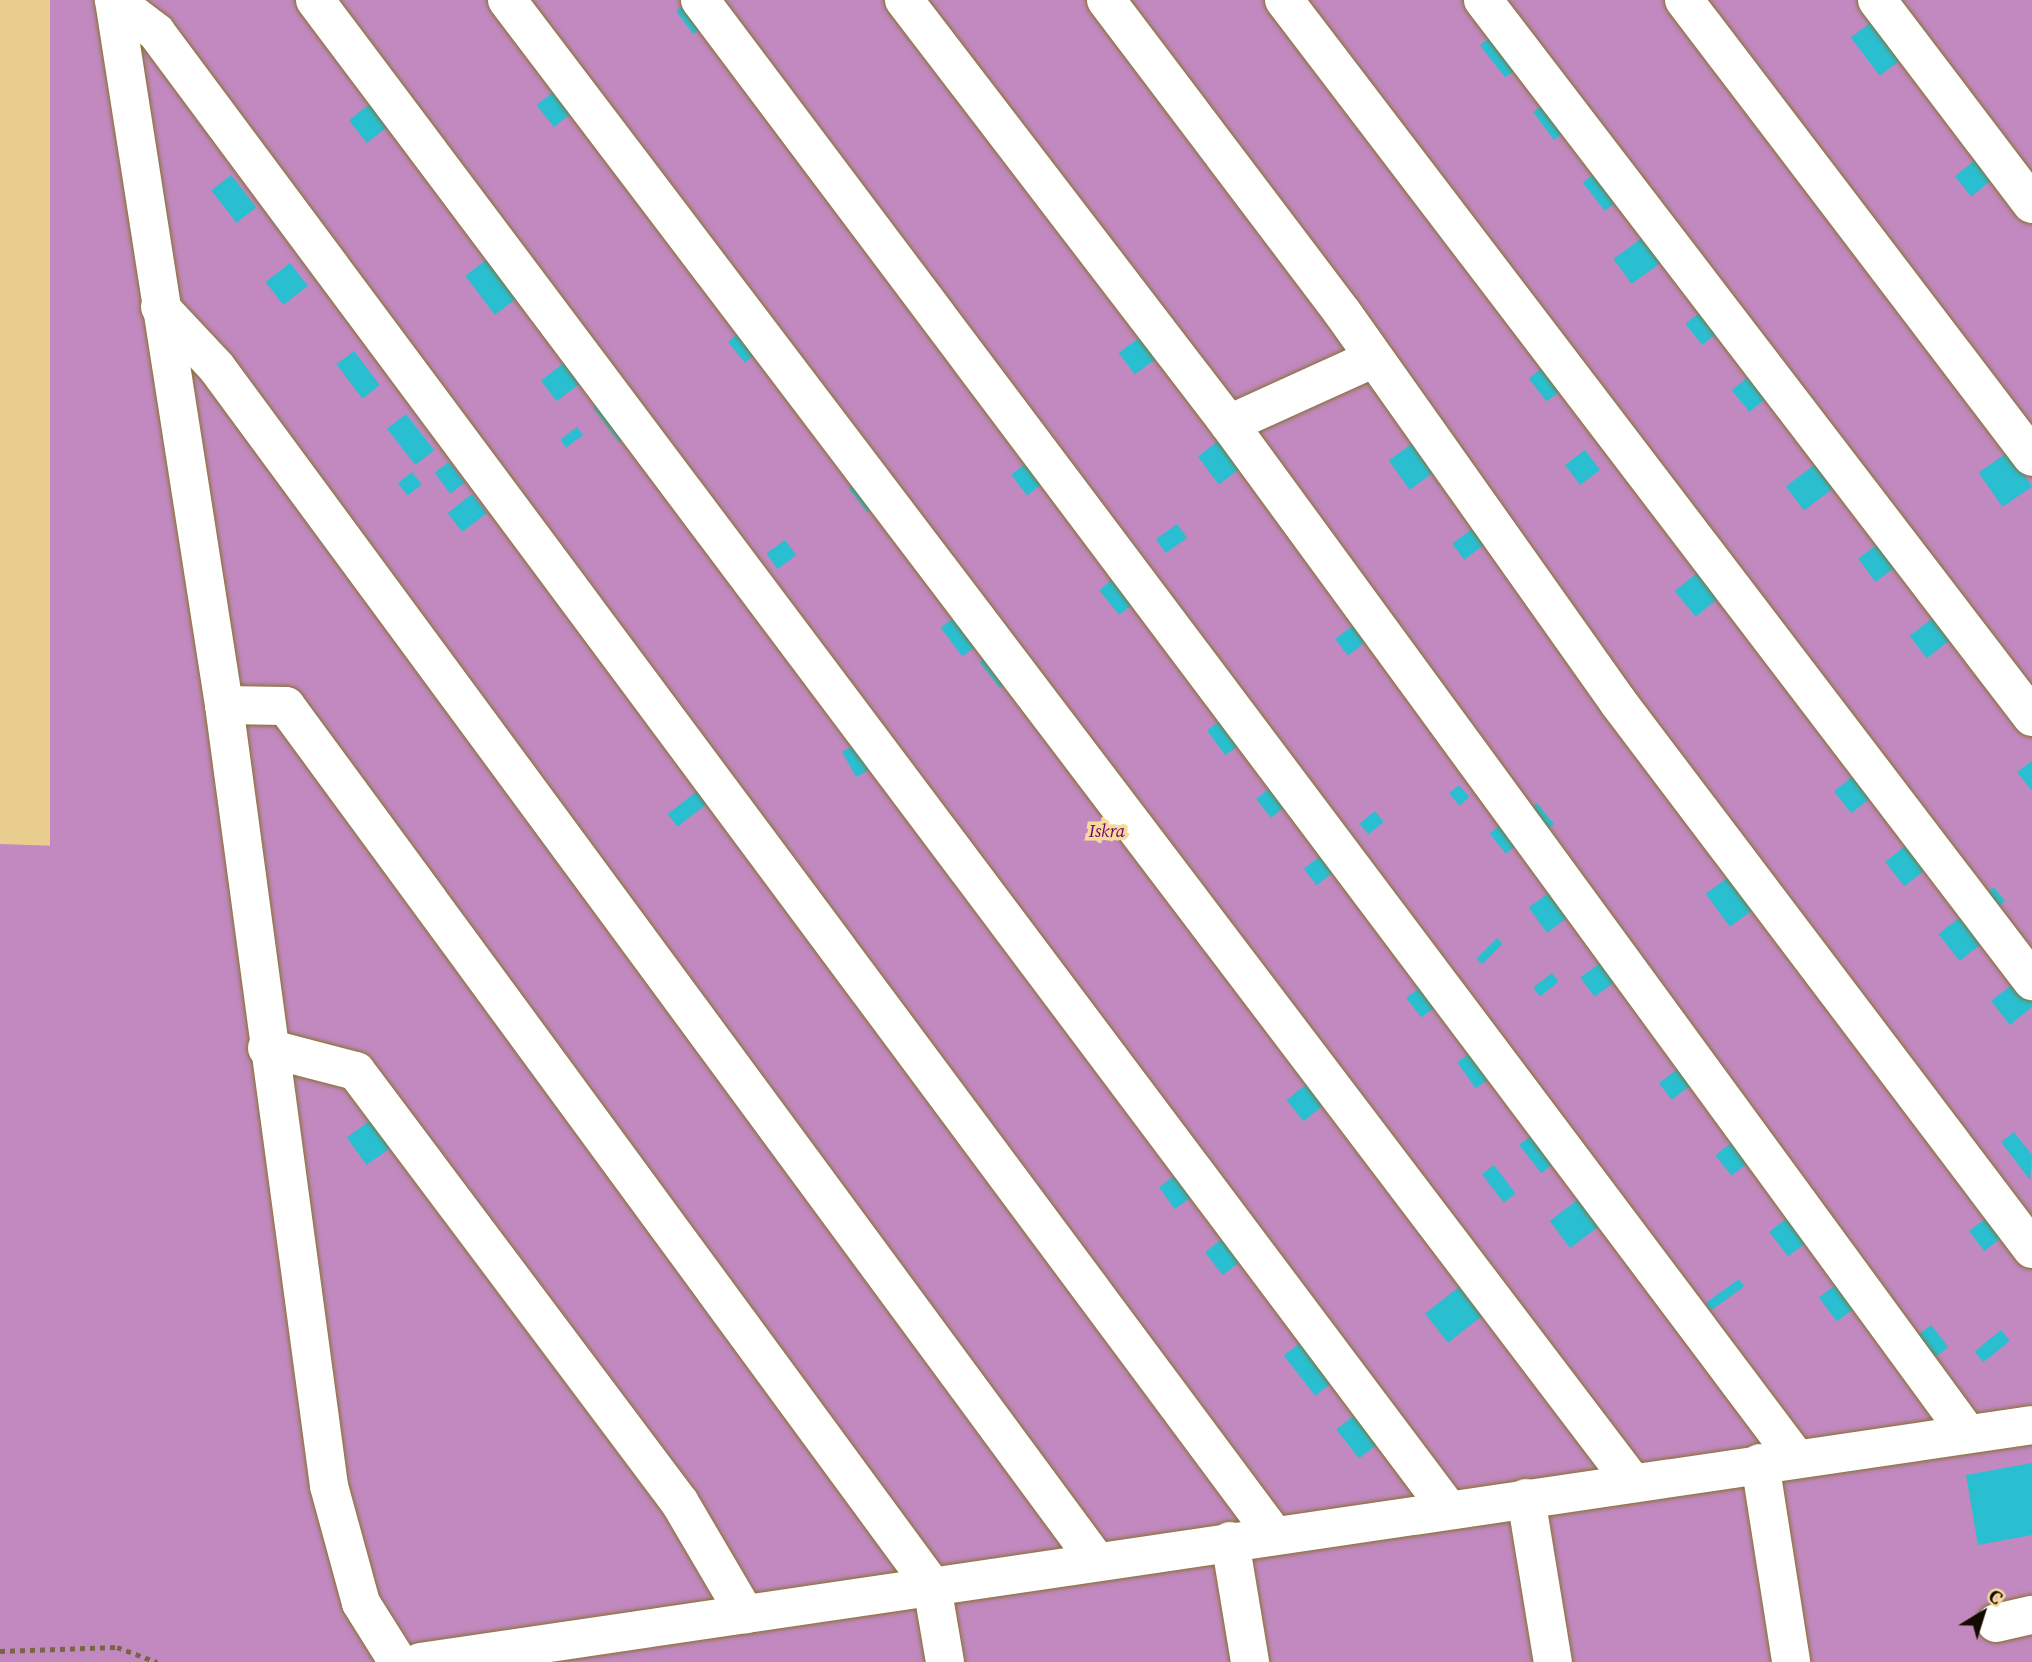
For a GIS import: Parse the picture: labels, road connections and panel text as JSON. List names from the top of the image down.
{
  "parks": ["Iskra"],
  "north": "top right"
}
